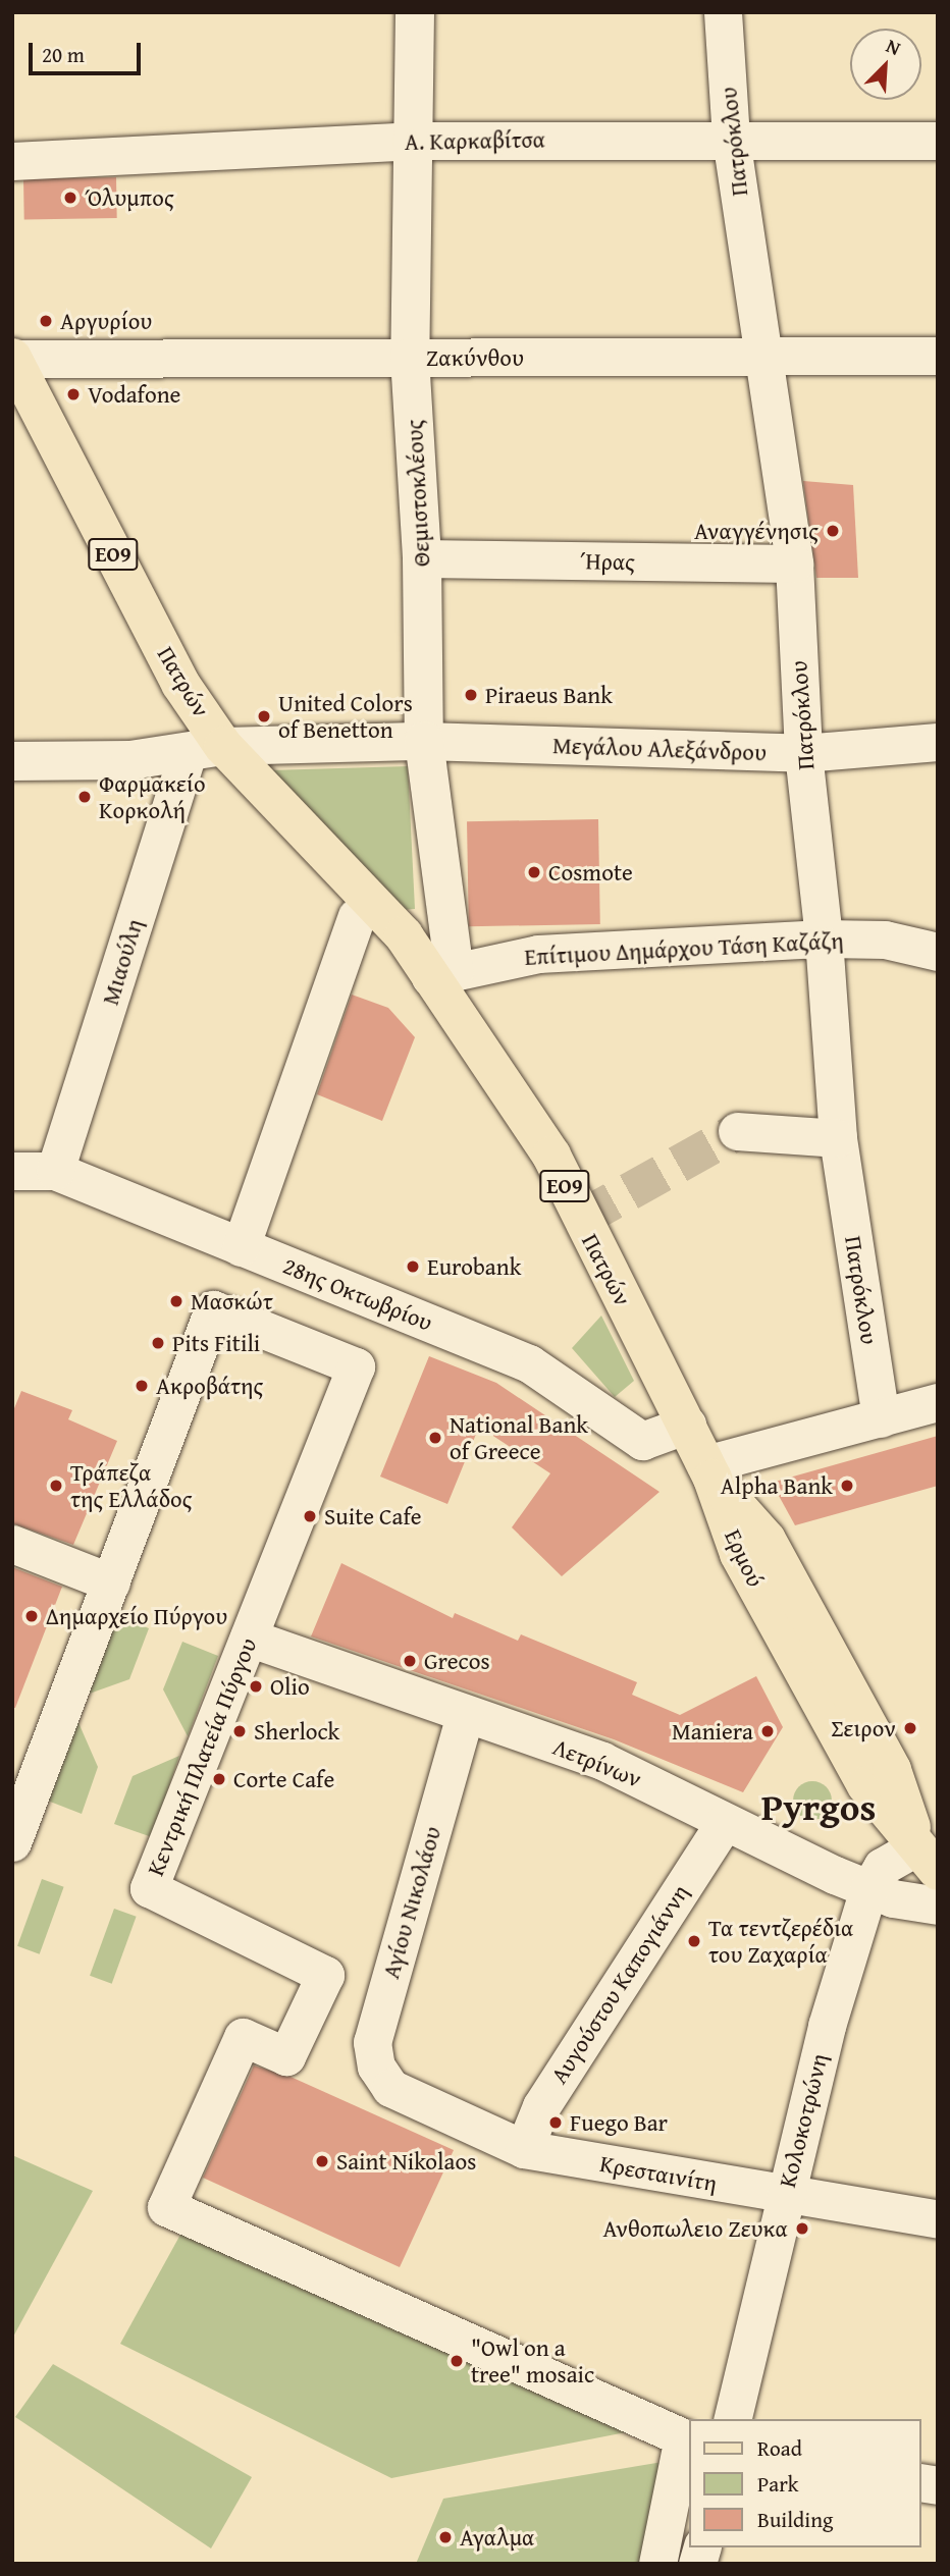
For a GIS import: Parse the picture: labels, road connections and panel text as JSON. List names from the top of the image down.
{
  "streets": {
    "main road": ["ΕΟ9", "Πατρών", "Ερμού"],
    "street": [
      "Α. Καρκαβίτσα",
      "Πατρόκλου",
      "Ζακύνθου",
      "Θεμιστοκλέους",
      "Ήρας",
      "Μεγάλου Αλεξάνδρου",
      "Επίτιμου Δημάρχου Τάση Καζάζη",
      "Μιαούλη",
      "28ης Οκτωβρίου",
      "Κεντρική Πλατεία Πύργου",
      "Λετρίνων",
      "Αγίου Νικολάου",
      "Αυγούστου Καπογιάννη",
      "Κολοκοτρώνη",
      "Κρεσταινίτη"
    ]
  },
  "crossings": [
    ["Α. Καρκαβίτσα", "Πατρόκλου"],
    ["Α. Καρκαβίτσα", "Θεμιστοκλέους"],
    ["Πατρόκλου", "Ζακύνθου"],
    ["Πατρόκλου", "Ήρας"],
    ["Πατρόκλου", "Μεγάλου Αλεξάνδρου"],
    ["Πατρόκλου", "Επίτιμου Δημάρχου Τάση Καζάζη"],
    ["Ζακύνθου", "Θεμιστοκλέους"],
    ["Ζακύνθου", "Πατρών"],
    ["Θεμιστοκλέους", "Ήρας"],
    ["Θεμιστοκλέους", "Πατρών"],
    ["Θεμιστοκλέους", "Μεγάλου Αλεξάνδρου"],
    ["Θεμιστοκλέους", "Επίτιμου Δημάρχου Τάση Καζάζη"],
    ["Πατρών", "Μεγάλου Αλεξάνδρου"],
    ["Πατρών", "Επίτιμου Δημάρχου Τάση Καζάζη"],
    ["Πατρών", "Μιαούλη"],
    ["Πατρών", "28ης Οκτωβρίου"],
    ["Πατρών", "Ερμού"],
    ["Μεγάλου Αλεξάνδρου", "Μιαούλη"],
    ["Μιαούλη", "28ης Οκτωβρίου"],
    ["Ερμού", "Κολοκοτρώνη"],
    ["Κεντρική Πλατεία Πύργου", "Λετρίνων"],
    ["Λετρίνων", "Αγίου Νικολάου"],
    ["Λετρίνων", "Αυγούστου Καπογιάννη"],
    ["Λετρίνων", "Κολοκοτρώνη"],
    ["Αγίου Νικολάου", "Κρεσταινίτη"],
    ["Αυγούστου Καπογιάννη", "Κρεσταινίτη"],
    ["Κολοκοτρώνη", "Κρεσταινίτη"]
  ],
  "districts": ["Pyrgos"],
  "places": [
    "Όλυμπος",
    "Αργυρίου",
    "Vodafone",
    "Αναγγένησις",
    "Piraeus Bank",
    "United Colors of Benetton",
    "Φαρμακείο Κορκολή",
    "Cosmote",
    "Eurobank",
    "Mασκώτ",
    "Pits Fitili",
    "Ακροβάτης",
    "National Bank of Greece",
    "Τράπεζα της Ελλάδος",
    "Alpha Bank",
    "Suite Cafe",
    "Δημαρχείο Πύργου",
    "Grecos",
    "Olio",
    "Σειρον",
    "Sherlock",
    "Maniera",
    "Corte Cafe",
    "Τα τεντζερέδια του Ζαχαρία",
    "Fuego Bar",
    "Saint Nikolaos",
    "Ανθοπωλειο Ζευκα",
    "\"Owl on a tree\" mosaic",
    "Αγαλμα"
  ],
  "legend": ["Road", "Park", "Building"],
  "scale_bar": "20 m",
  "north": "top right"
}
